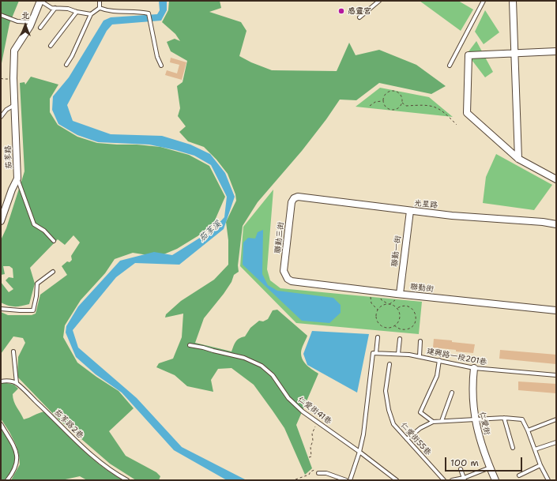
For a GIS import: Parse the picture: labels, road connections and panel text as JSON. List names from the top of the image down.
{
  "streets": {
    "street": [
      "茄苳路",
      "光星路",
      "聯勤三街",
      "聯勤一街",
      "聯勤街",
      "仁愛街"
    ],
    "lane": [
      "建興路一段201巷",
      "仁愛街41巷",
      "茄苳路2巷",
      "仁愛街55巷"
    ]
  },
  "crossings": [
    ["光星路", "聯勤三街"],
    ["光星路", "聯勤一街"],
    ["聯勤三街", "聯勤街"],
    ["聯勤一街", "聯勤街"],
    ["建興路一段201巷", "仁愛街"]
  ],
  "water": ["茄苳溪"],
  "places": ["感靈宮"],
  "scale_bar": "100 m",
  "north": "top"
}
